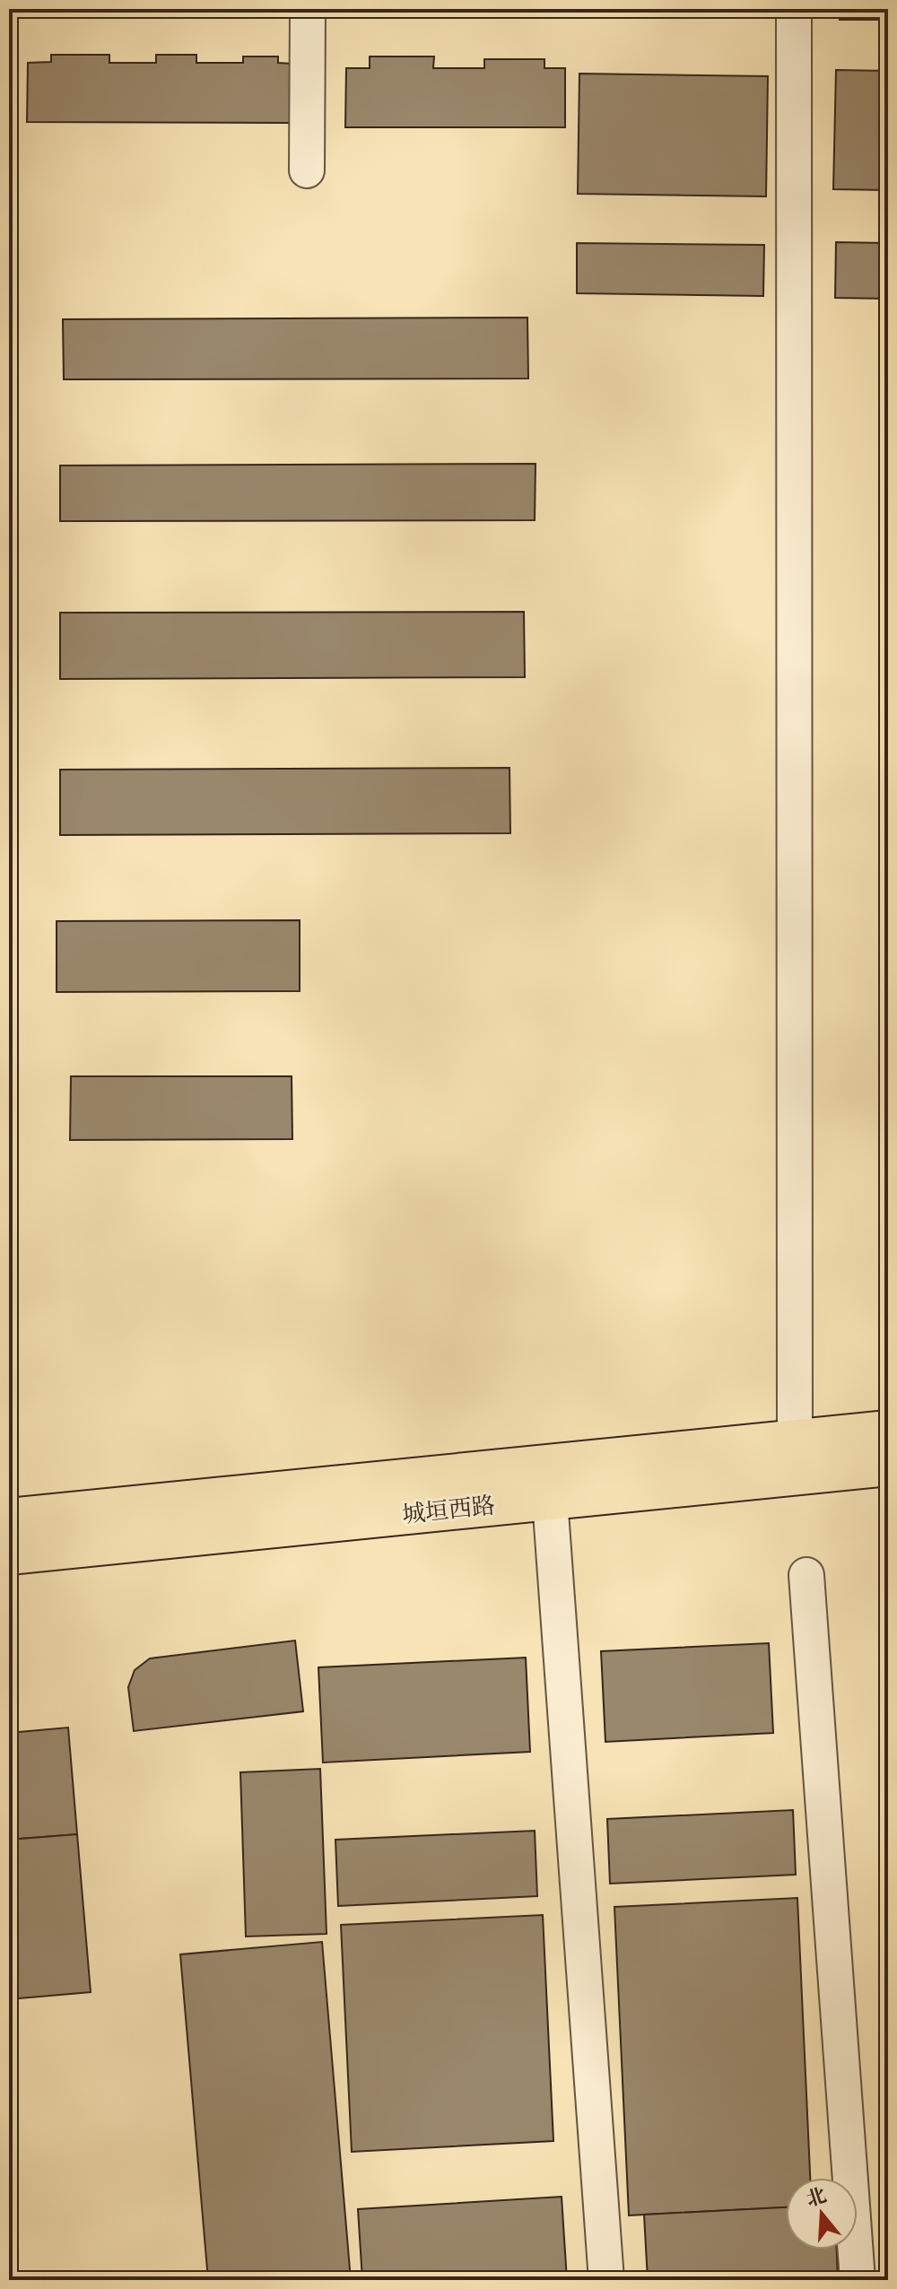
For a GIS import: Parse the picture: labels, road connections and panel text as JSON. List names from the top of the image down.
{
  "streets": {
    "main road": ["城垣西路"]
  },
  "north": "top"
}
